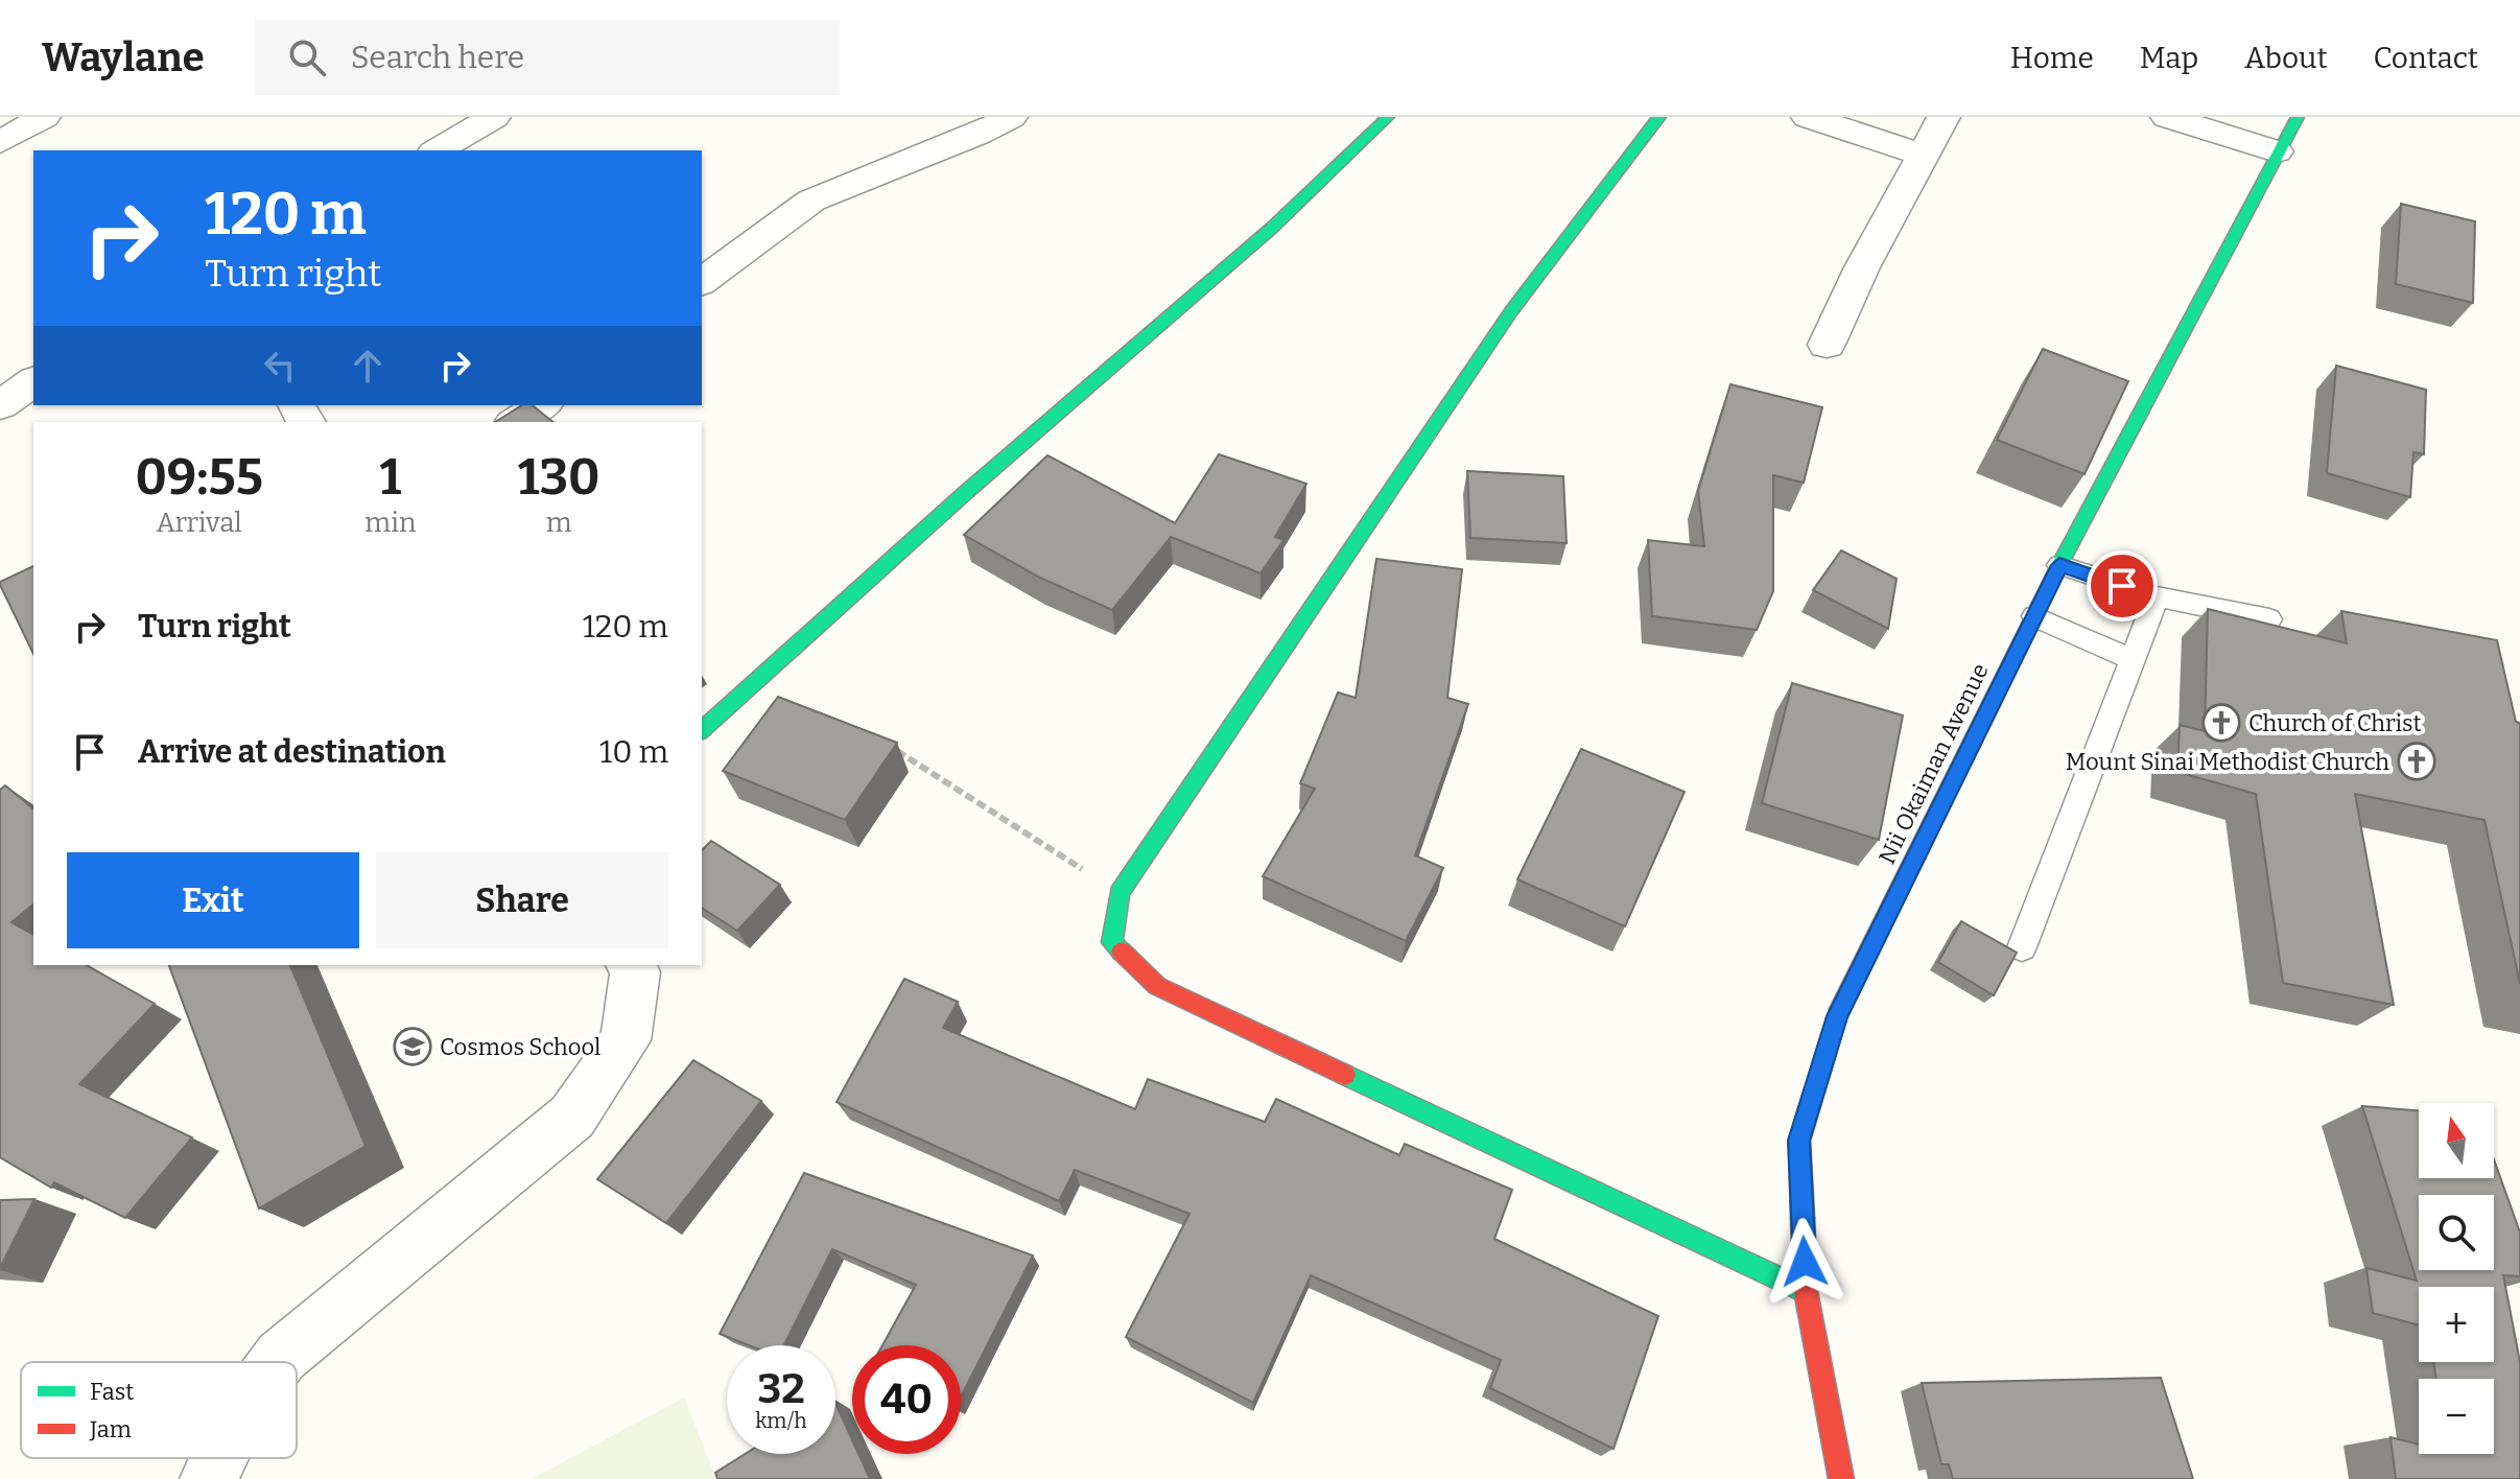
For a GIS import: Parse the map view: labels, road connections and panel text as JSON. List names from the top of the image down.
{
  "streets": {
    "street": ["Nii Okaiman Avenue"]
  },
  "places": {
    "church": ["Church of Christ", "Mount Sinai Methodist Church"],
    "school or university": ["Cosmos School"]
  },
  "legend": ["Fast", "Jam"],
  "north": "top",
  "page": {
    "header": "Waylane",
    "search": "Search here",
    "nav": [
      "Home",
      "Map",
      "About",
      "Contact"
    ],
    "turn": ["120 m", "Turn right"],
    "eta": [
      "09:55",
      "Arrival",
      "1",
      "min",
      "130",
      "m"
    ],
    "list": [
      {
        "name": "Turn right",
        "value": "120 m"
      },
      {
        "name": "Arrive at destination",
        "value": "10 m"
      }
    ],
    "buttons": ["Exit", "Share"],
    "map_buttons": ["+", "−"],
    "speed": "32 km/h",
    "limit": "40"
  }
}
